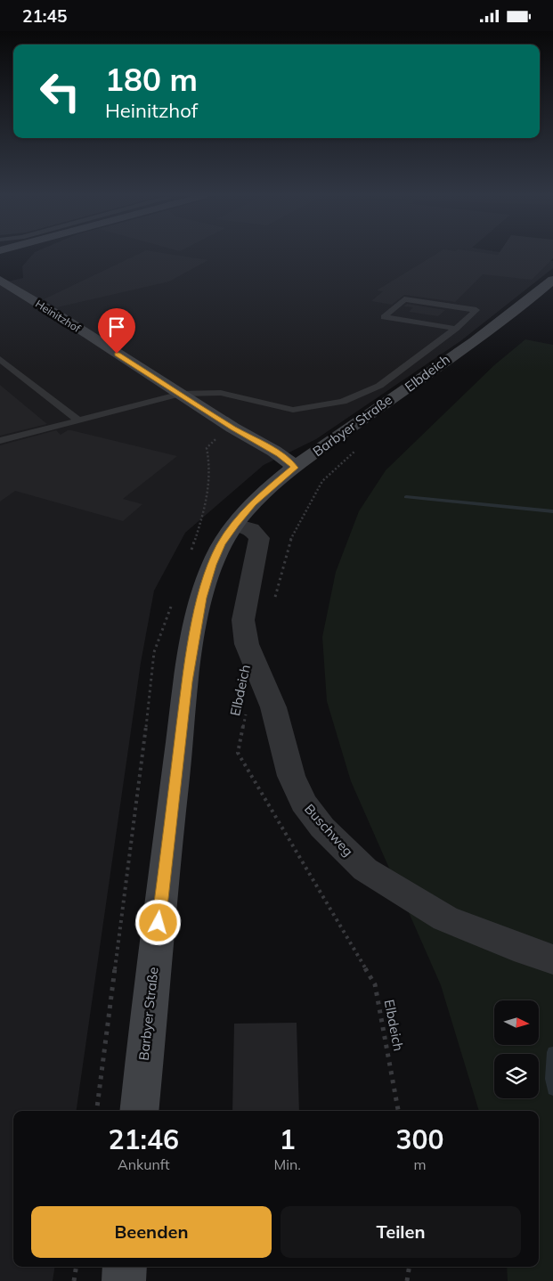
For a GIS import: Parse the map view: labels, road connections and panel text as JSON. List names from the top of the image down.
{
  "streets": {
    "street": ["Heinitzhof", "Barbyer Straße", "Buschweg"],
    "path": ["Elbdeich"]
  },
  "crossings": [
    ["Heinitzhof", "Barbyer Straße"],
    ["Elbdeich", "Buschweg"],
    ["Barbyer Straße", "Buschweg"]
  ],
  "north": "right",
  "page": {
    "status": "21:45",
    "turn": ["180 m", "Heinitzhof"],
    "eta": [
      "21:46",
      "Ankunft",
      "1",
      "Min.",
      "300",
      "m"
    ],
    "buttons": ["Beenden", "Teilen"]
  }
}
